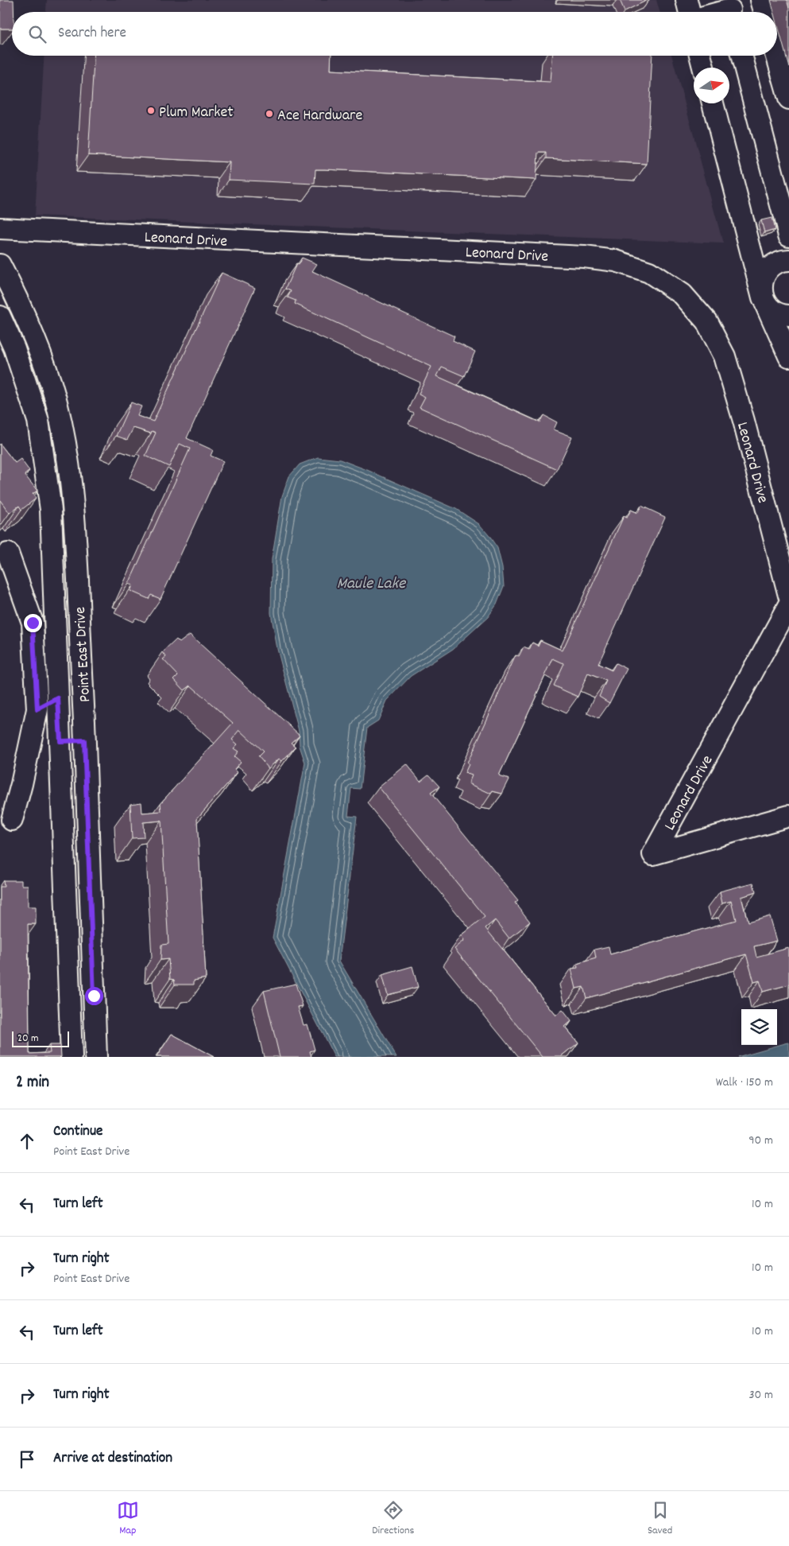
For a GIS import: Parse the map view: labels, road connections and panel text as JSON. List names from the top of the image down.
{
  "streets": {
    "street": ["Leonard Drive", "Point East Drive"]
  },
  "water": ["Maule Lake"],
  "places": ["Plum Market", "Ace Hardware"],
  "scale_bar": "20 m",
  "north": "right",
  "page": {
    "search": "Search here",
    "scale": "20 m",
    "heading": ["2 min", "Walk · 150 m"],
    "list": [
      ["Continue", "Point East Drive", "90 m"],
      ["Turn left", "10 m"],
      ["Turn right", "Point East Drive", "10 m"],
      ["Turn left", "10 m"],
      ["Turn right", "30 m"],
      "Arrive at destination"
    ],
    "nav": ["Map", "Directions", "Saved"]
  }
}
